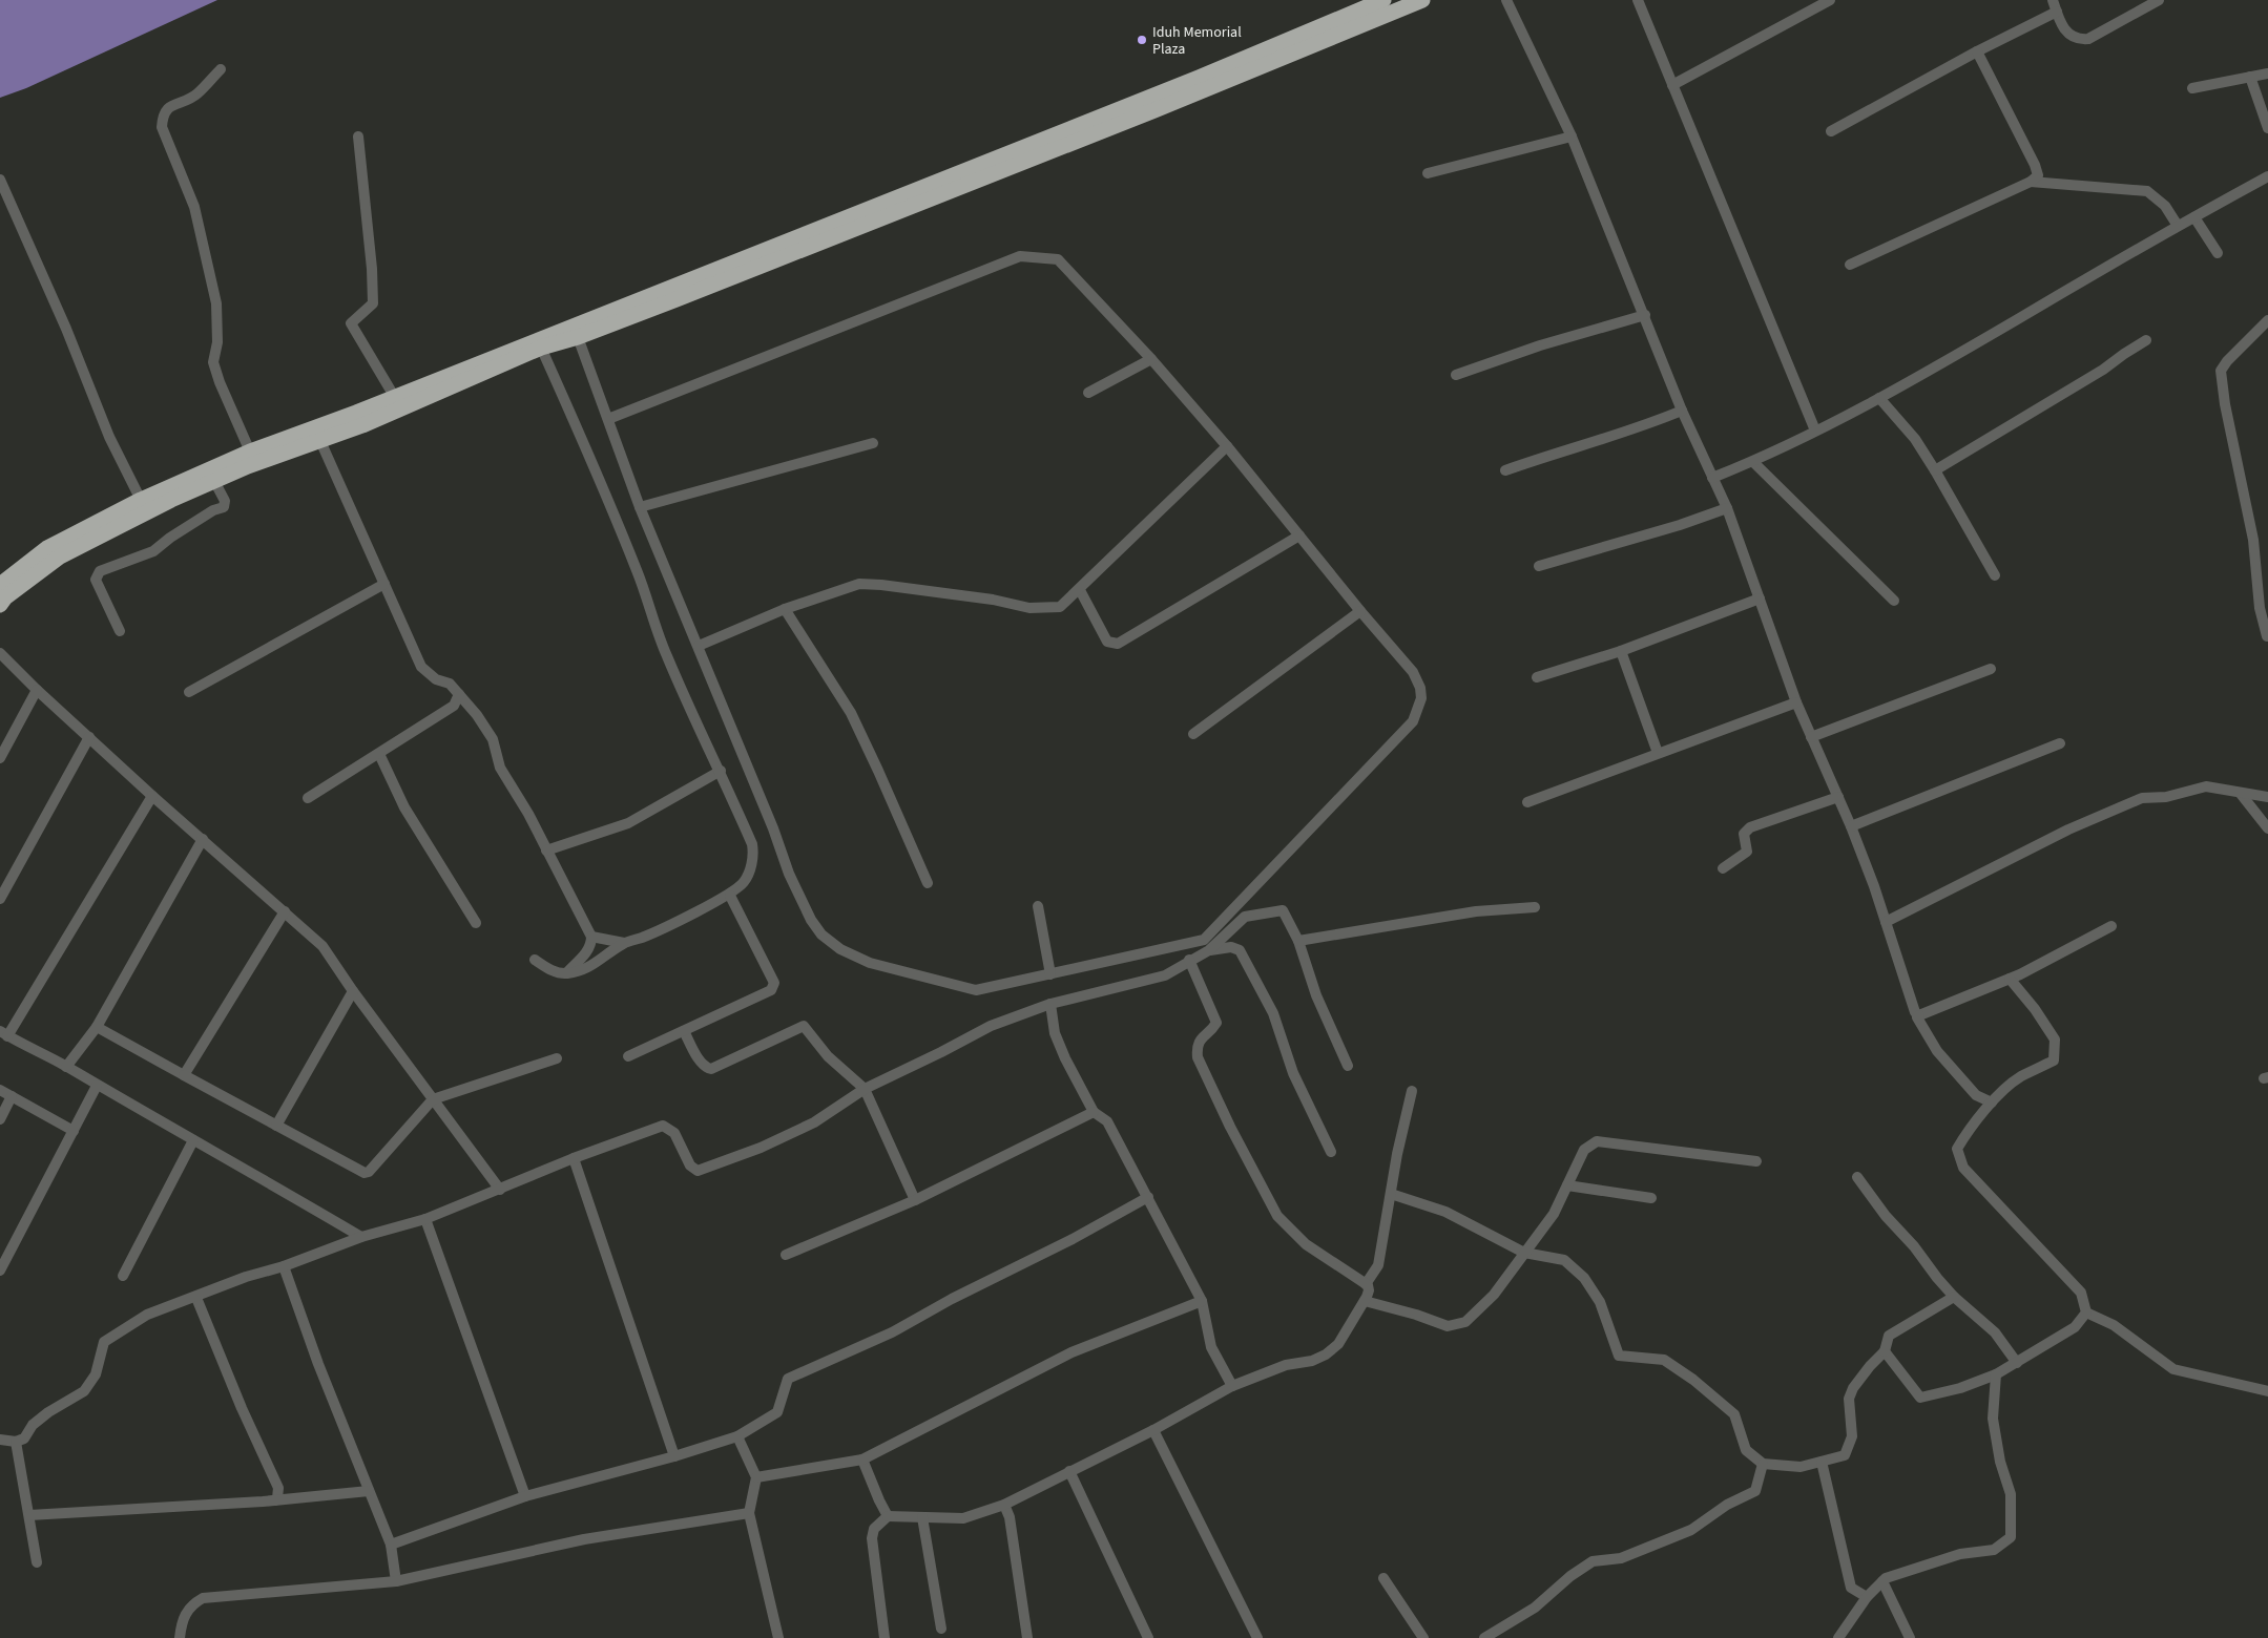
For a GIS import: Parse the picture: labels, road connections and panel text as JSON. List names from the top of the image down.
{
  "places": ["Iduh Memorial Plaza"]
}
